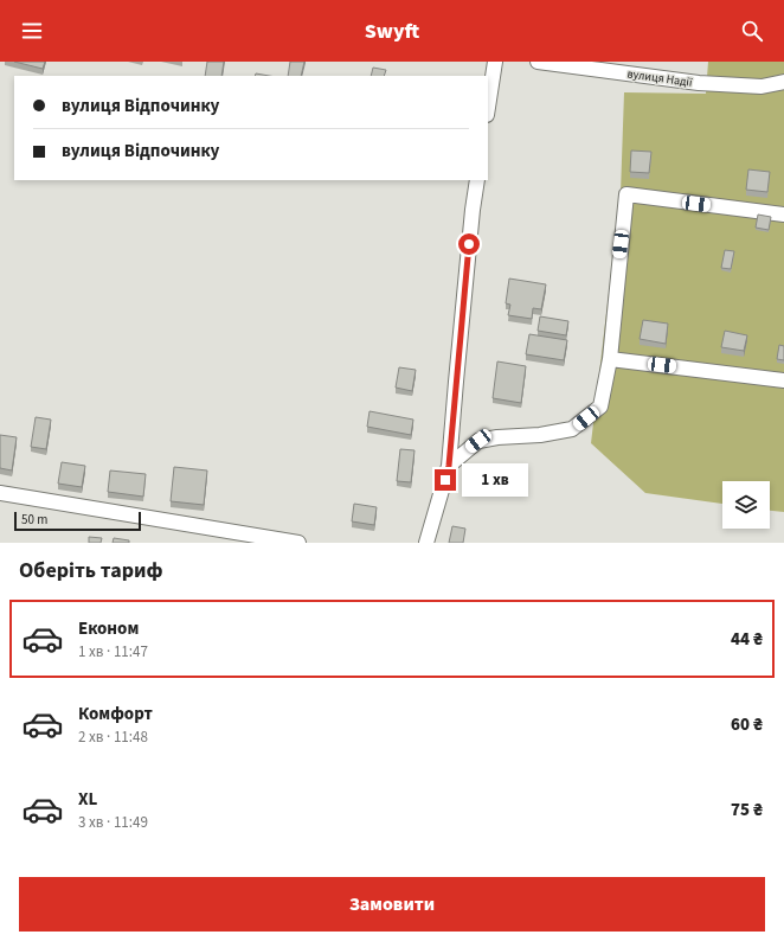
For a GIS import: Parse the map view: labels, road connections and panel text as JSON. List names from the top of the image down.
{
  "streets": {
    "street": ["вулиця Надії"]
  },
  "scale_bar": "50 m",
  "page": {
    "header": "Swyft",
    "banner": ["вулиця Відпочинку", "вулиця Відпочинку"],
    "bubble": "1 хв",
    "scale": "50 m",
    "heading": "Оберіть тариф",
    "list": [
      {
        "name": "Економ",
        "note": "1 хв · 11:47",
        "value": "44 ₴"
      },
      {
        "name": "Комфорт",
        "note": "2 хв · 11:48",
        "value": "60 ₴"
      },
      {
        "name": "XL",
        "note": "3 хв · 11:49",
        "value": "75 ₴"
      }
    ],
    "buttons": "Замовити"
  }
}
